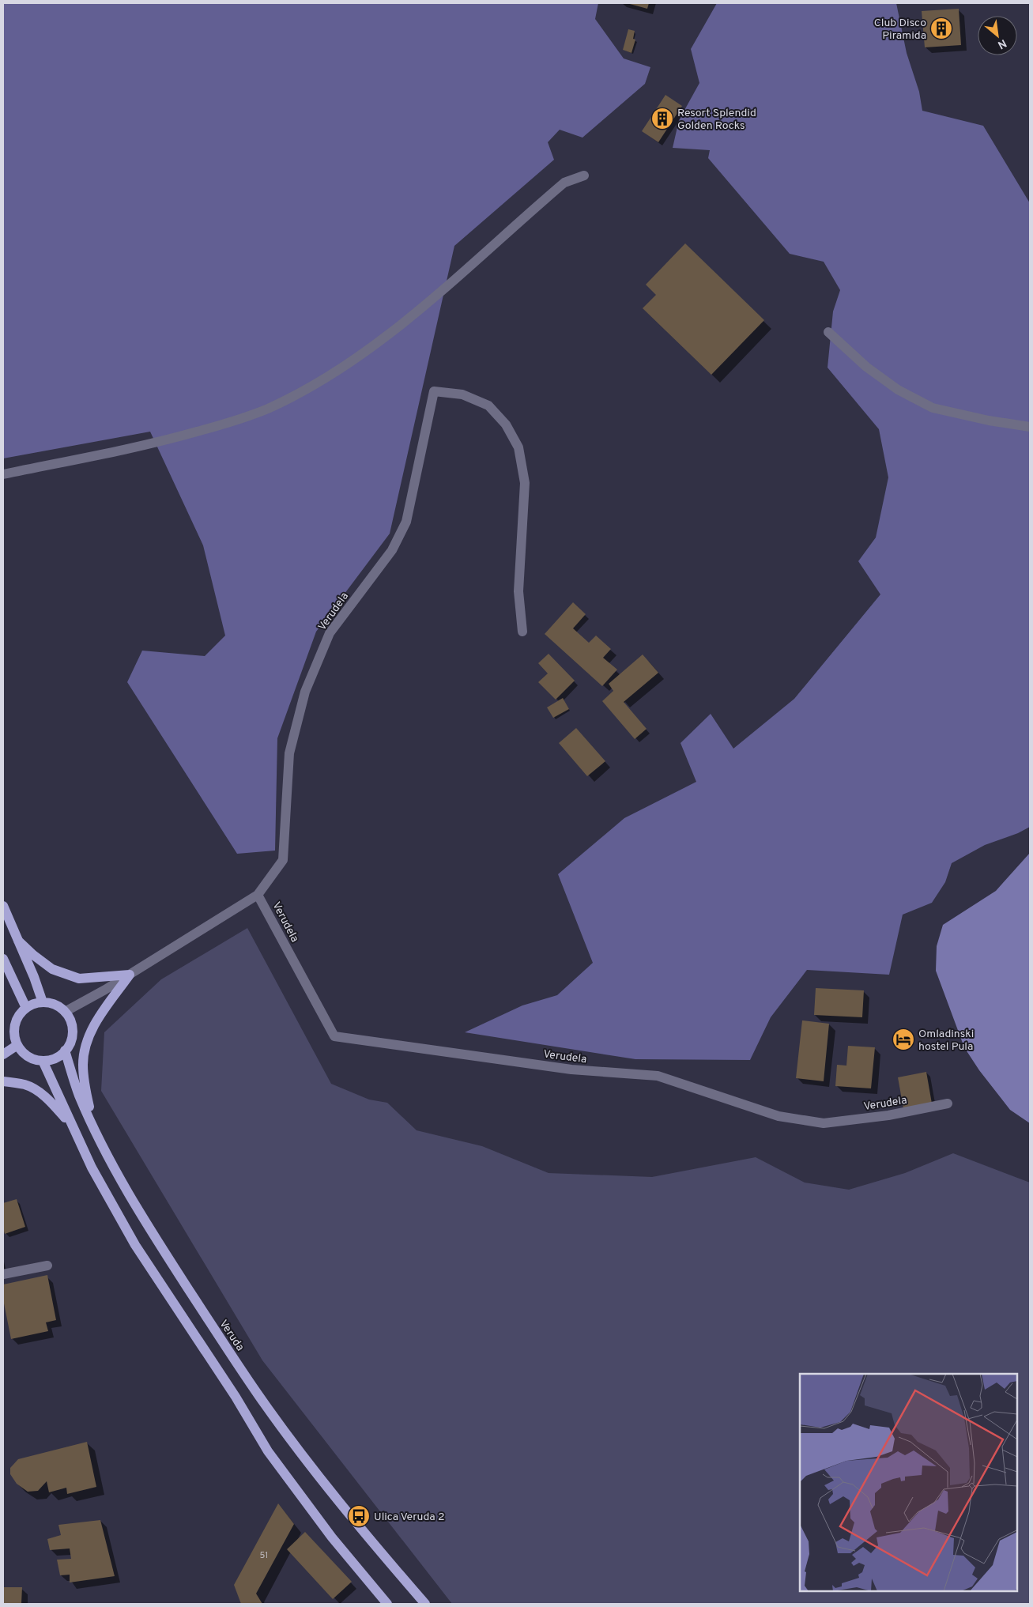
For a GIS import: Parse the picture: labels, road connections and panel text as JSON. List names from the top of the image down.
{
  "streets": {
    "main road": ["Veruda"],
    "street": ["Verudela"]
  },
  "crossings": [
    ["Verudela", "Veruda"]
  ],
  "places": {
    "building": ["Club Disco Piramida", "Resort Splendid Golden Rocks"],
    "hotel": ["Omladinski hostel Pula"],
    "bus stop": ["Ulica Veruda 2"]
  },
  "house_numbers": ["51"],
  "north": "bottom right"
}
